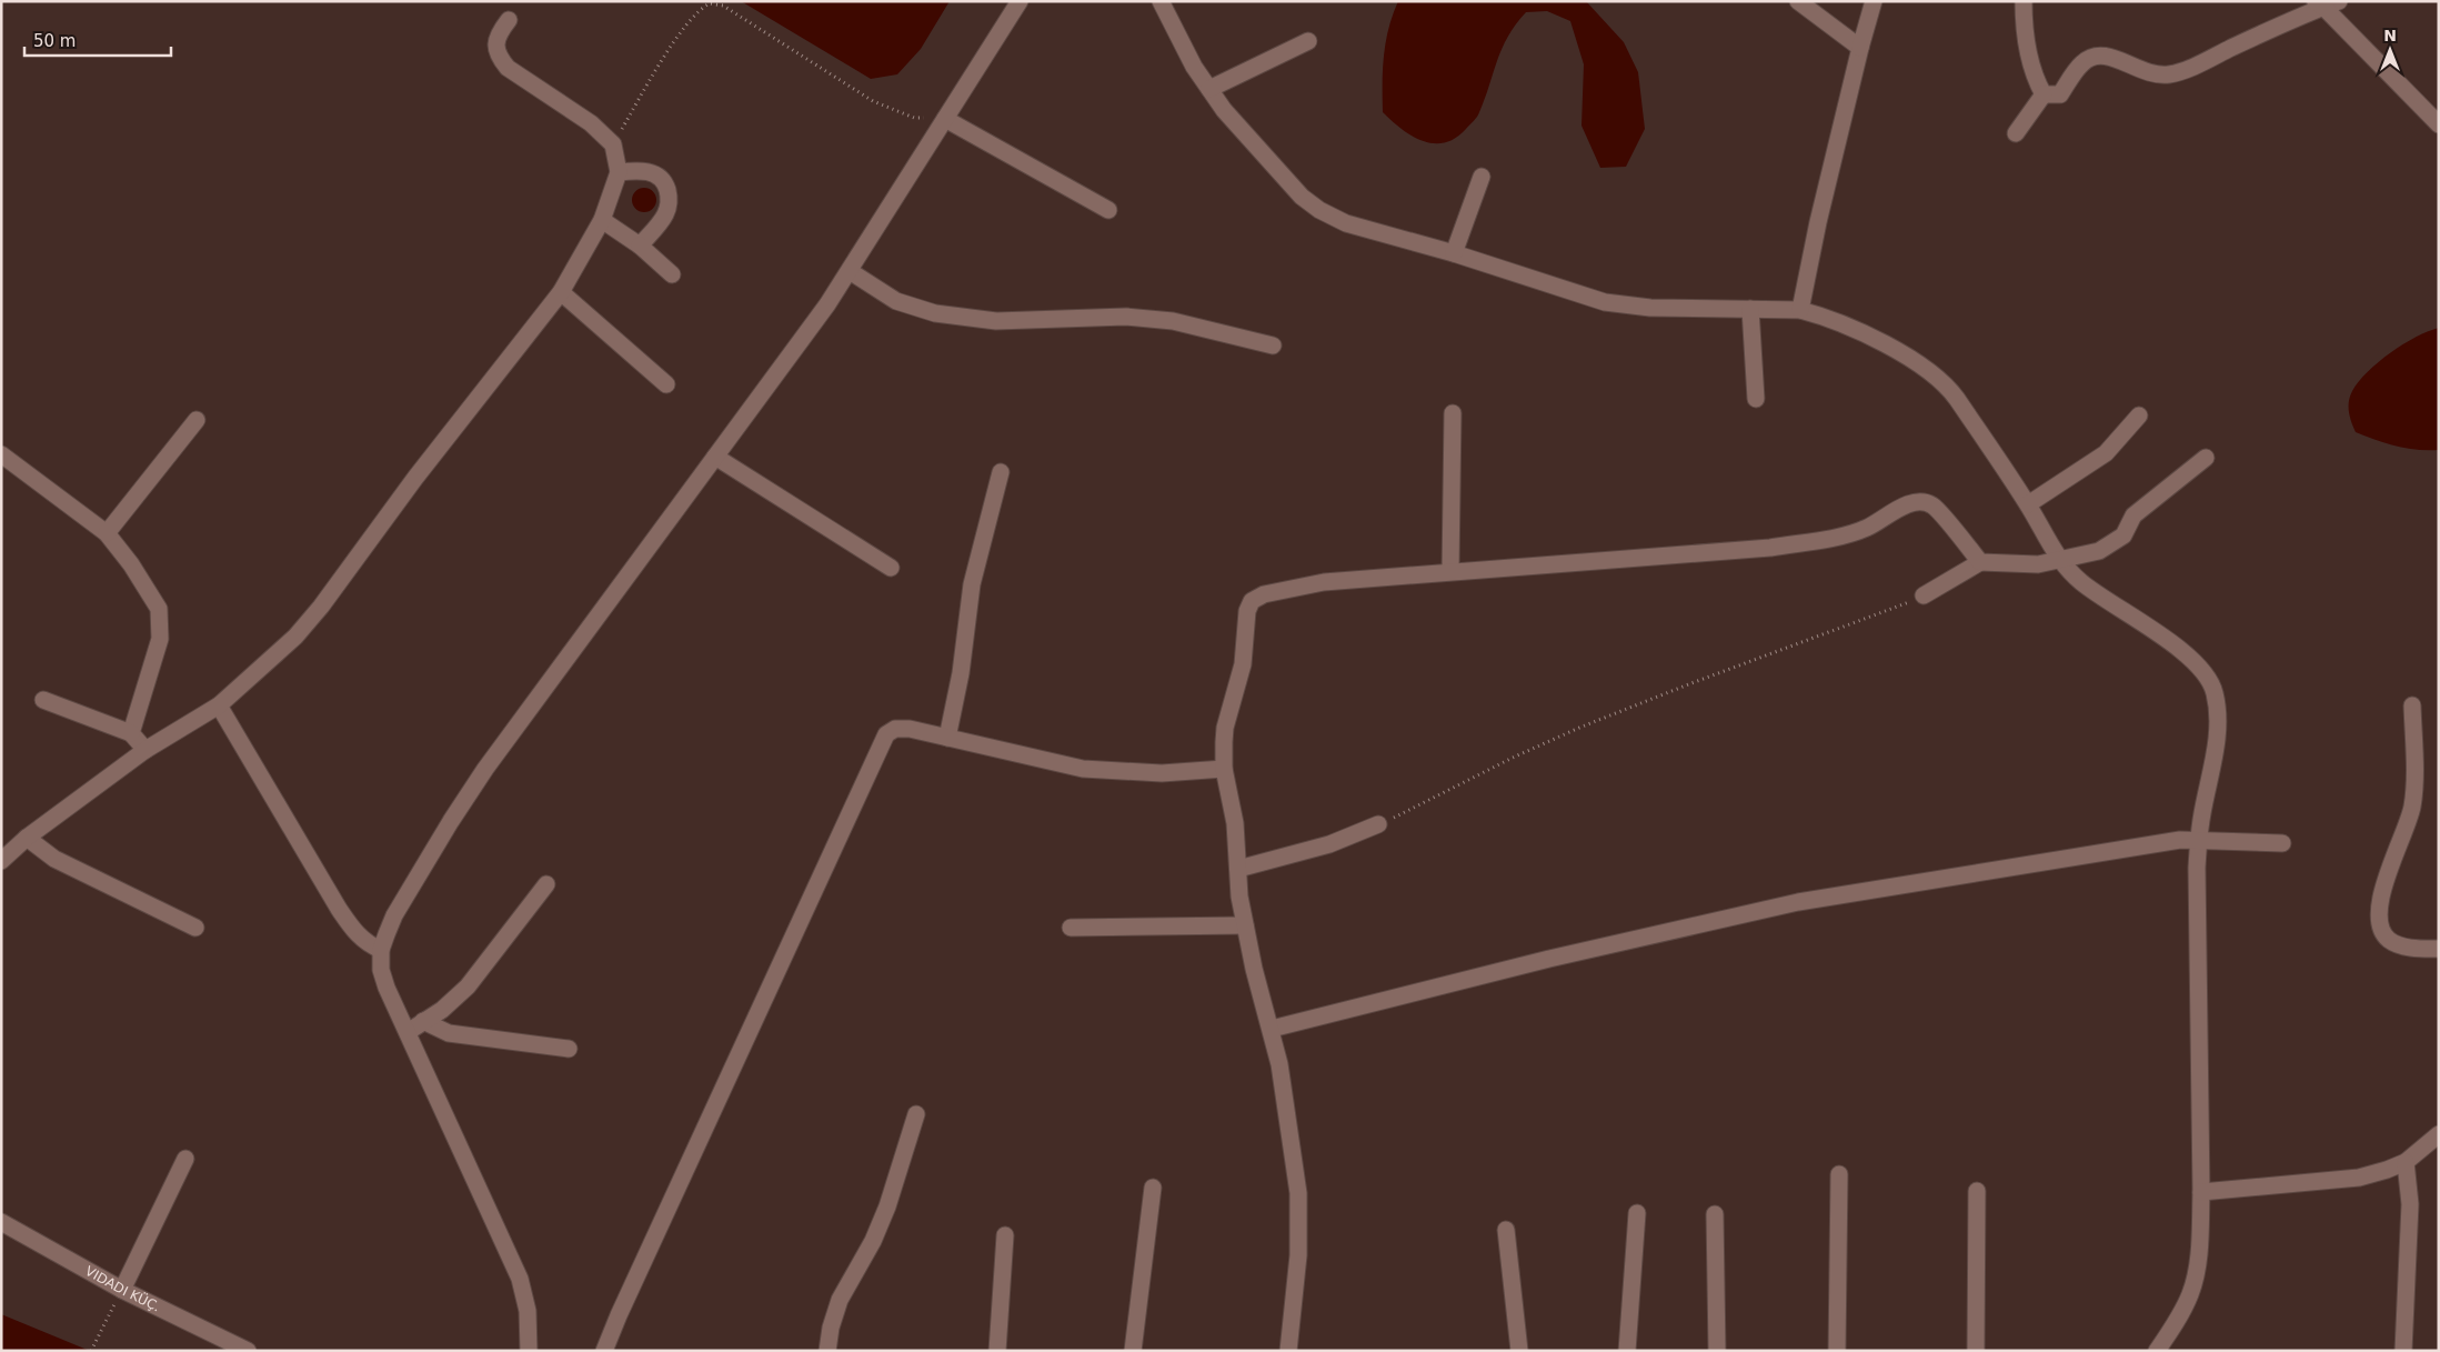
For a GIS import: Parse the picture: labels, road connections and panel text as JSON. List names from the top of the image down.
{
  "streets": {
    "street": ["VIDADI KÜÇ."]
  },
  "scale_bar": "50 m",
  "north": "top"
}
